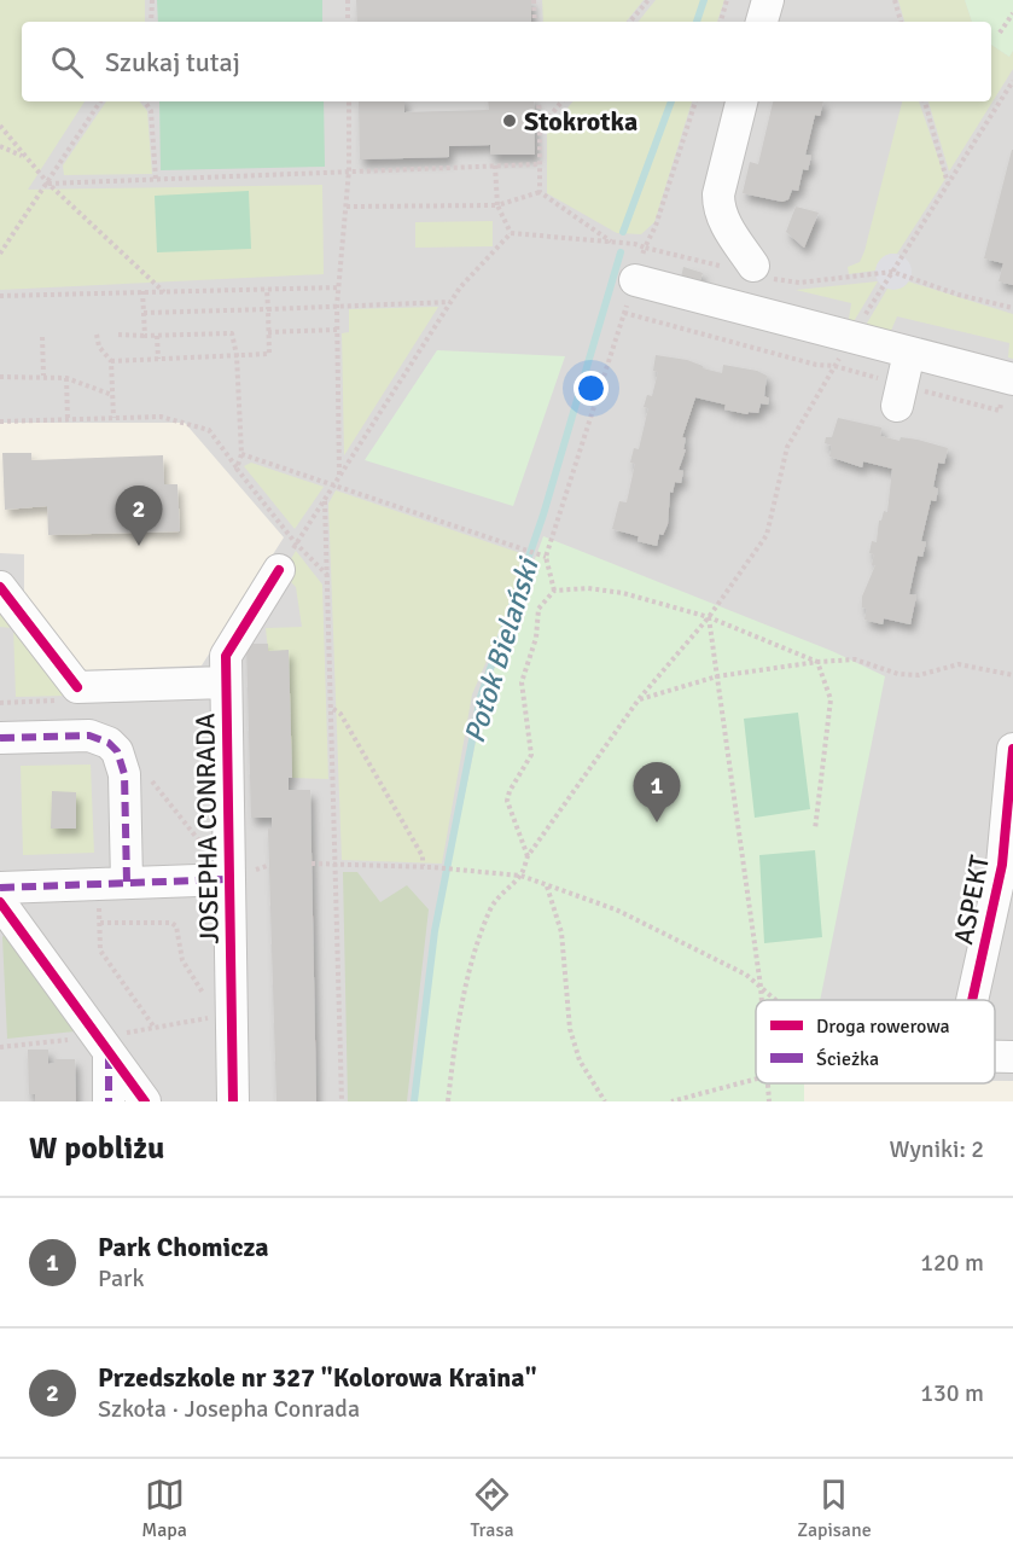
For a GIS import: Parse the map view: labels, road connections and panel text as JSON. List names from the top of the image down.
{
  "streets": {
    "street": ["JOSEPHA CONRADA", "ASPEKT"]
  },
  "water": ["Potok Bielański"],
  "places": ["Stokrotka"],
  "legend": ["Droga rowerowa", "Ścieżka"],
  "page": {
    "search": "Szukaj tutaj",
    "pins": ["2", "1"],
    "heading": ["W pobliżu", "Wyniki: 2"],
    "list": [
      {
        "mark": "1",
        "name": "Park Chomicza",
        "note": "Park",
        "value": "120 m"
      },
      {
        "mark": "2",
        "name": "Przedszkole nr 327 \"Kolorowa Kraina\"",
        "note": "Szkoła · Josepha Conrada",
        "value": "130 m"
      }
    ],
    "nav": ["Mapa", "Trasa", "Zapisane"]
  }
}
